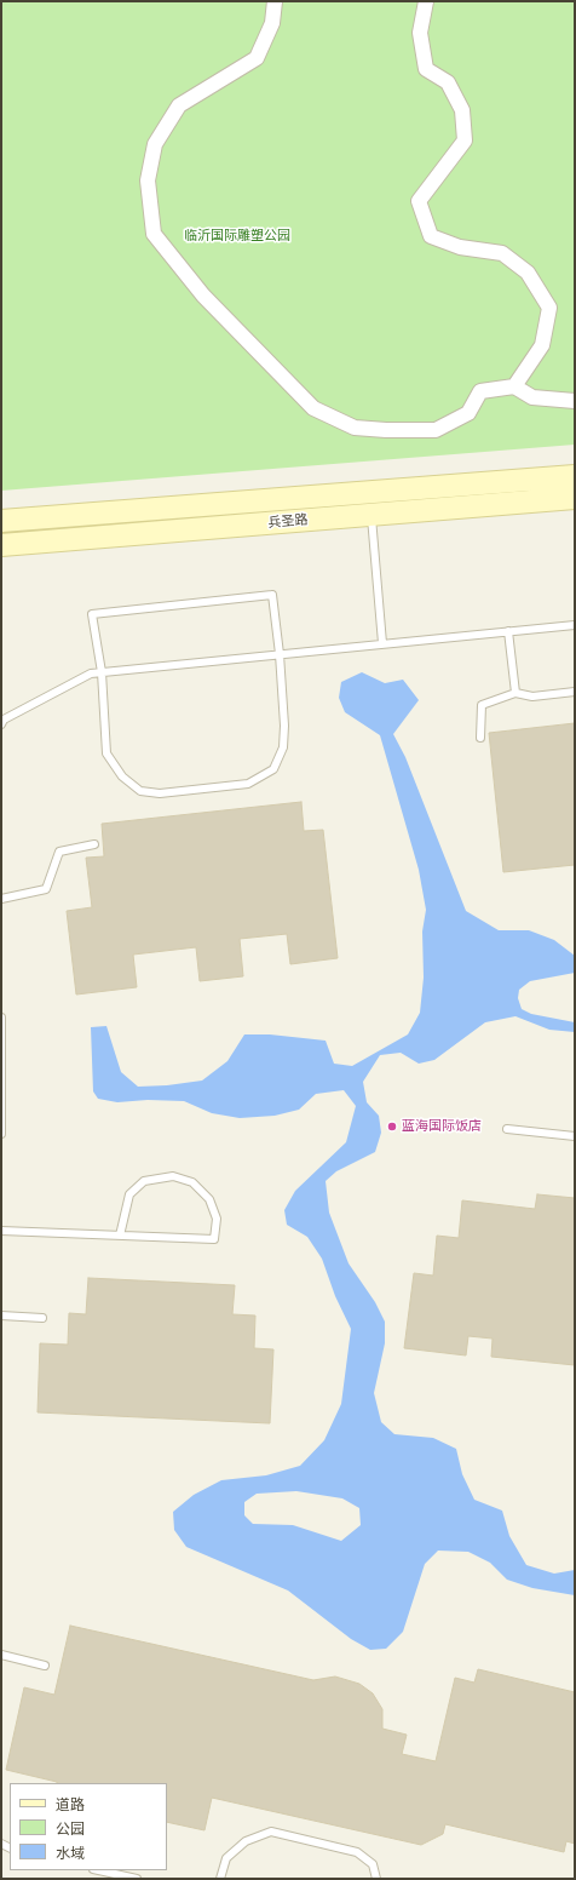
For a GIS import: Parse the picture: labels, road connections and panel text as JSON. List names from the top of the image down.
{
  "streets": {
    "main road": ["兵圣路"]
  },
  "parks": ["临沂国际雕塑公园"],
  "places": ["蓝海国际饭店"],
  "legend": ["道路", "公园", "水域"]
}
